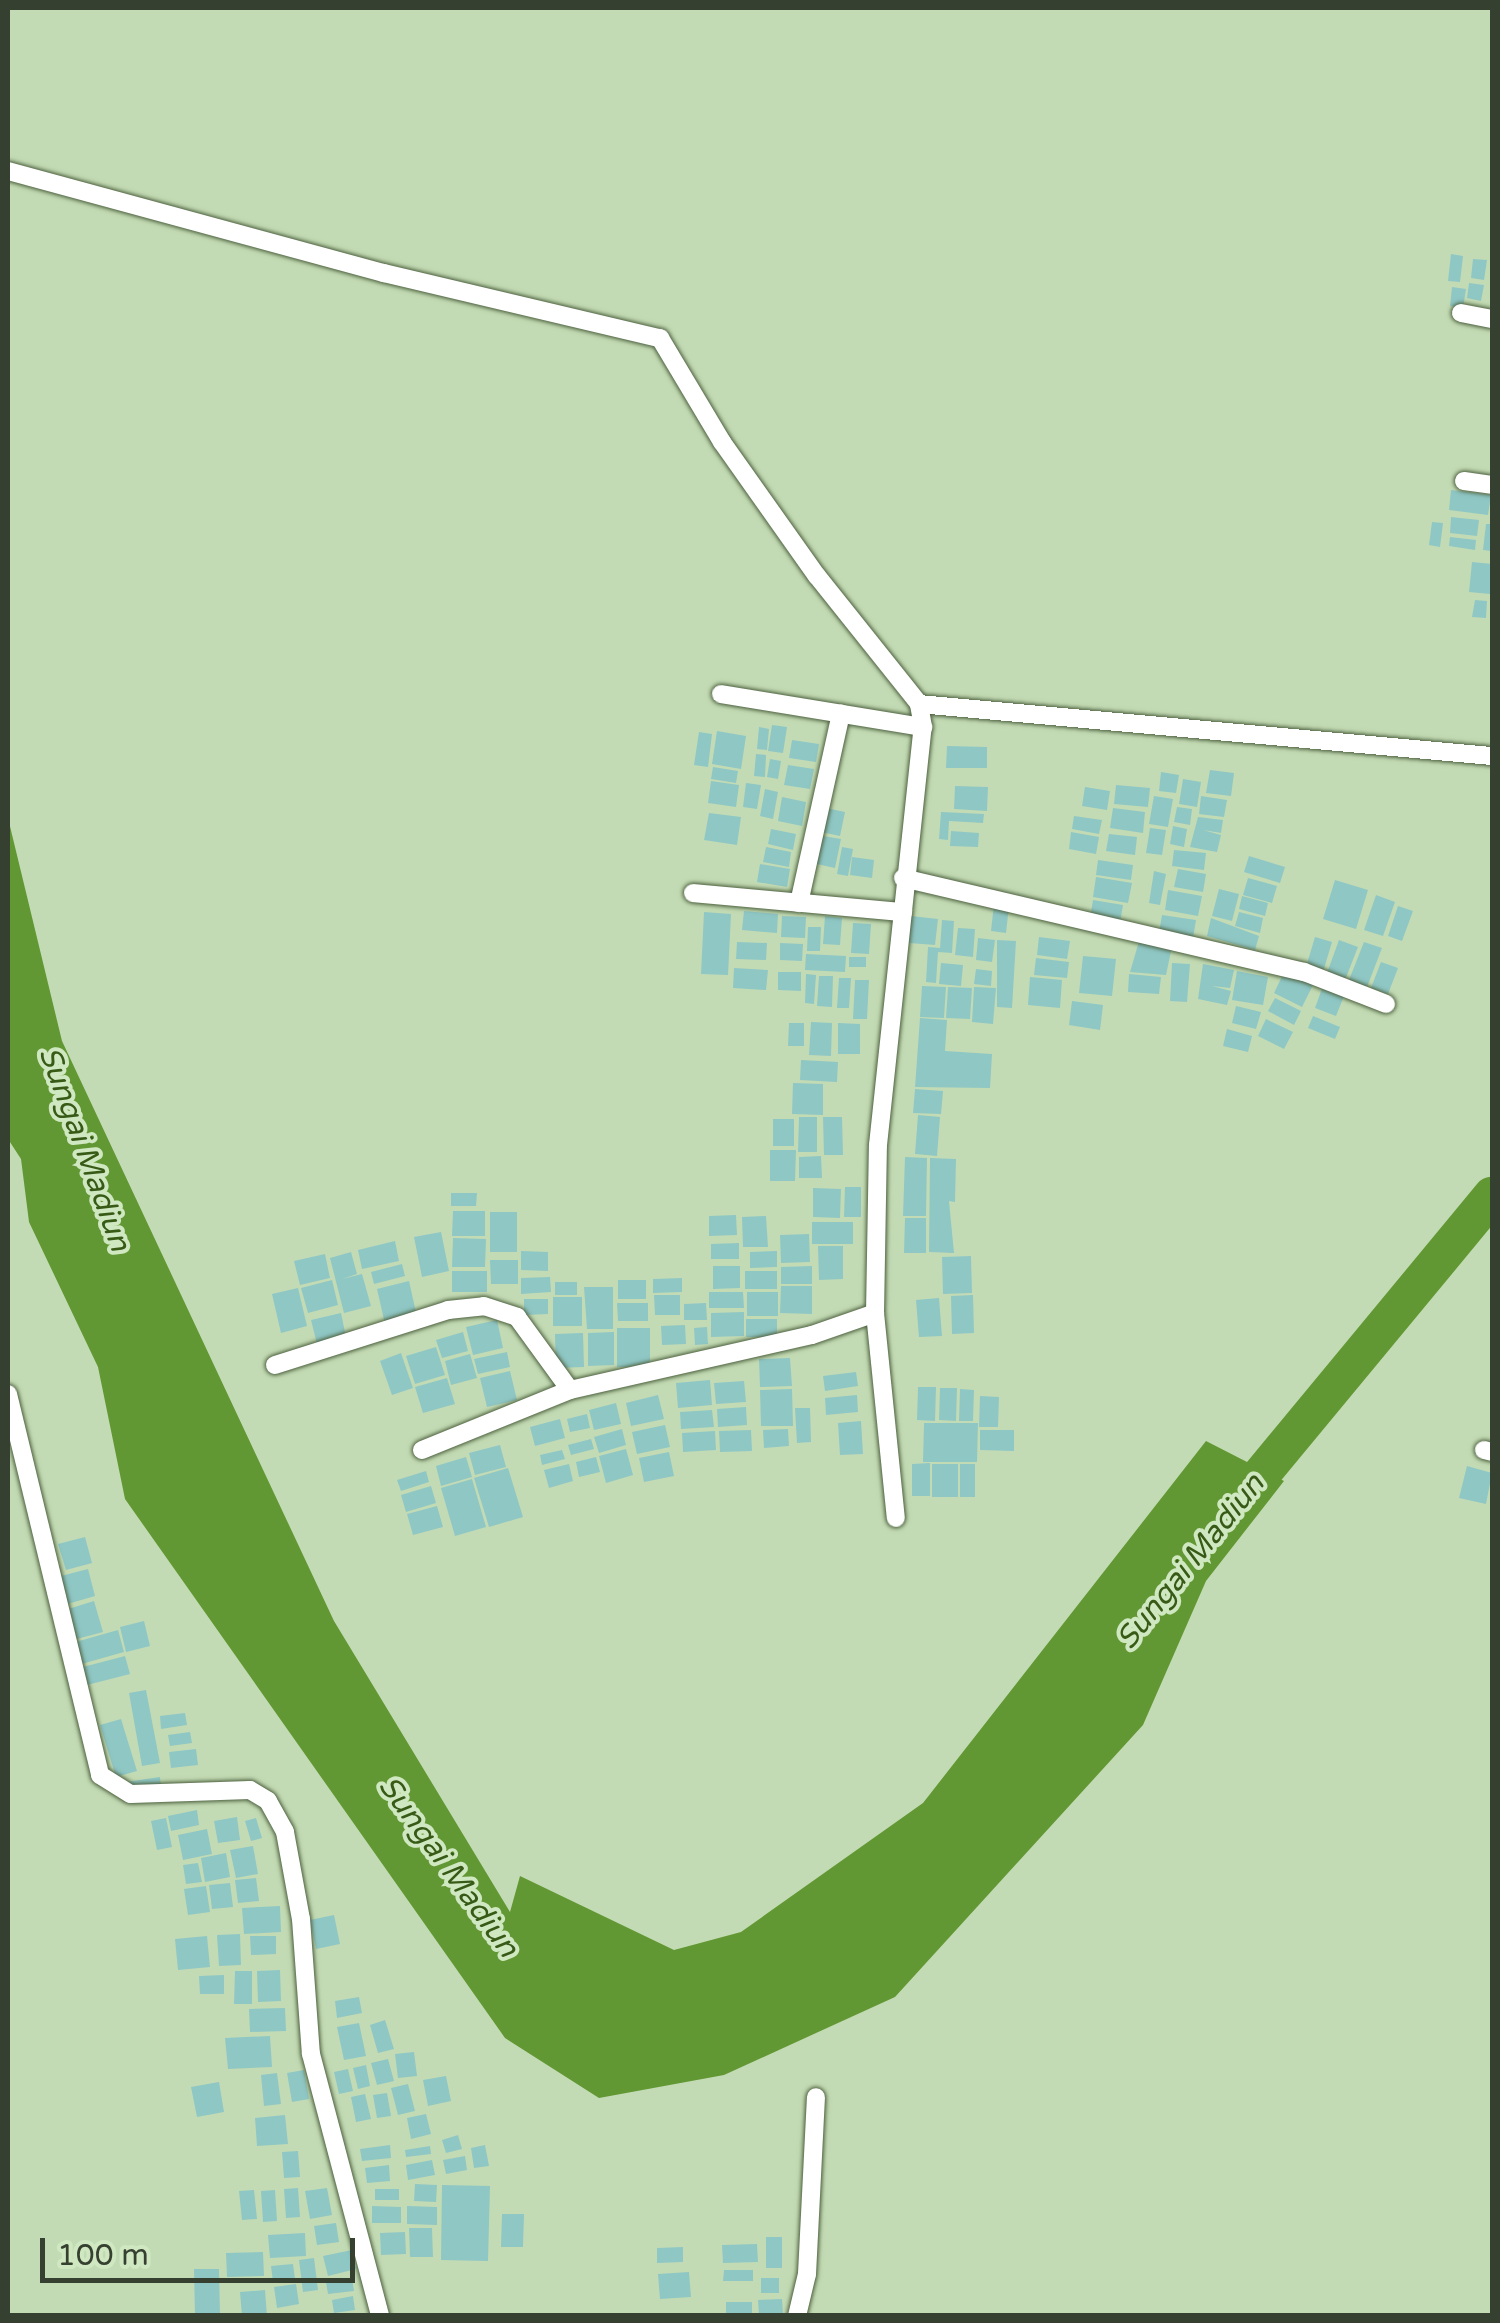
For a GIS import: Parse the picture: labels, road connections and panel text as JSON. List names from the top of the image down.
{
  "water": ["Sungai Madiun"],
  "scale_bar": "100 m"
}
